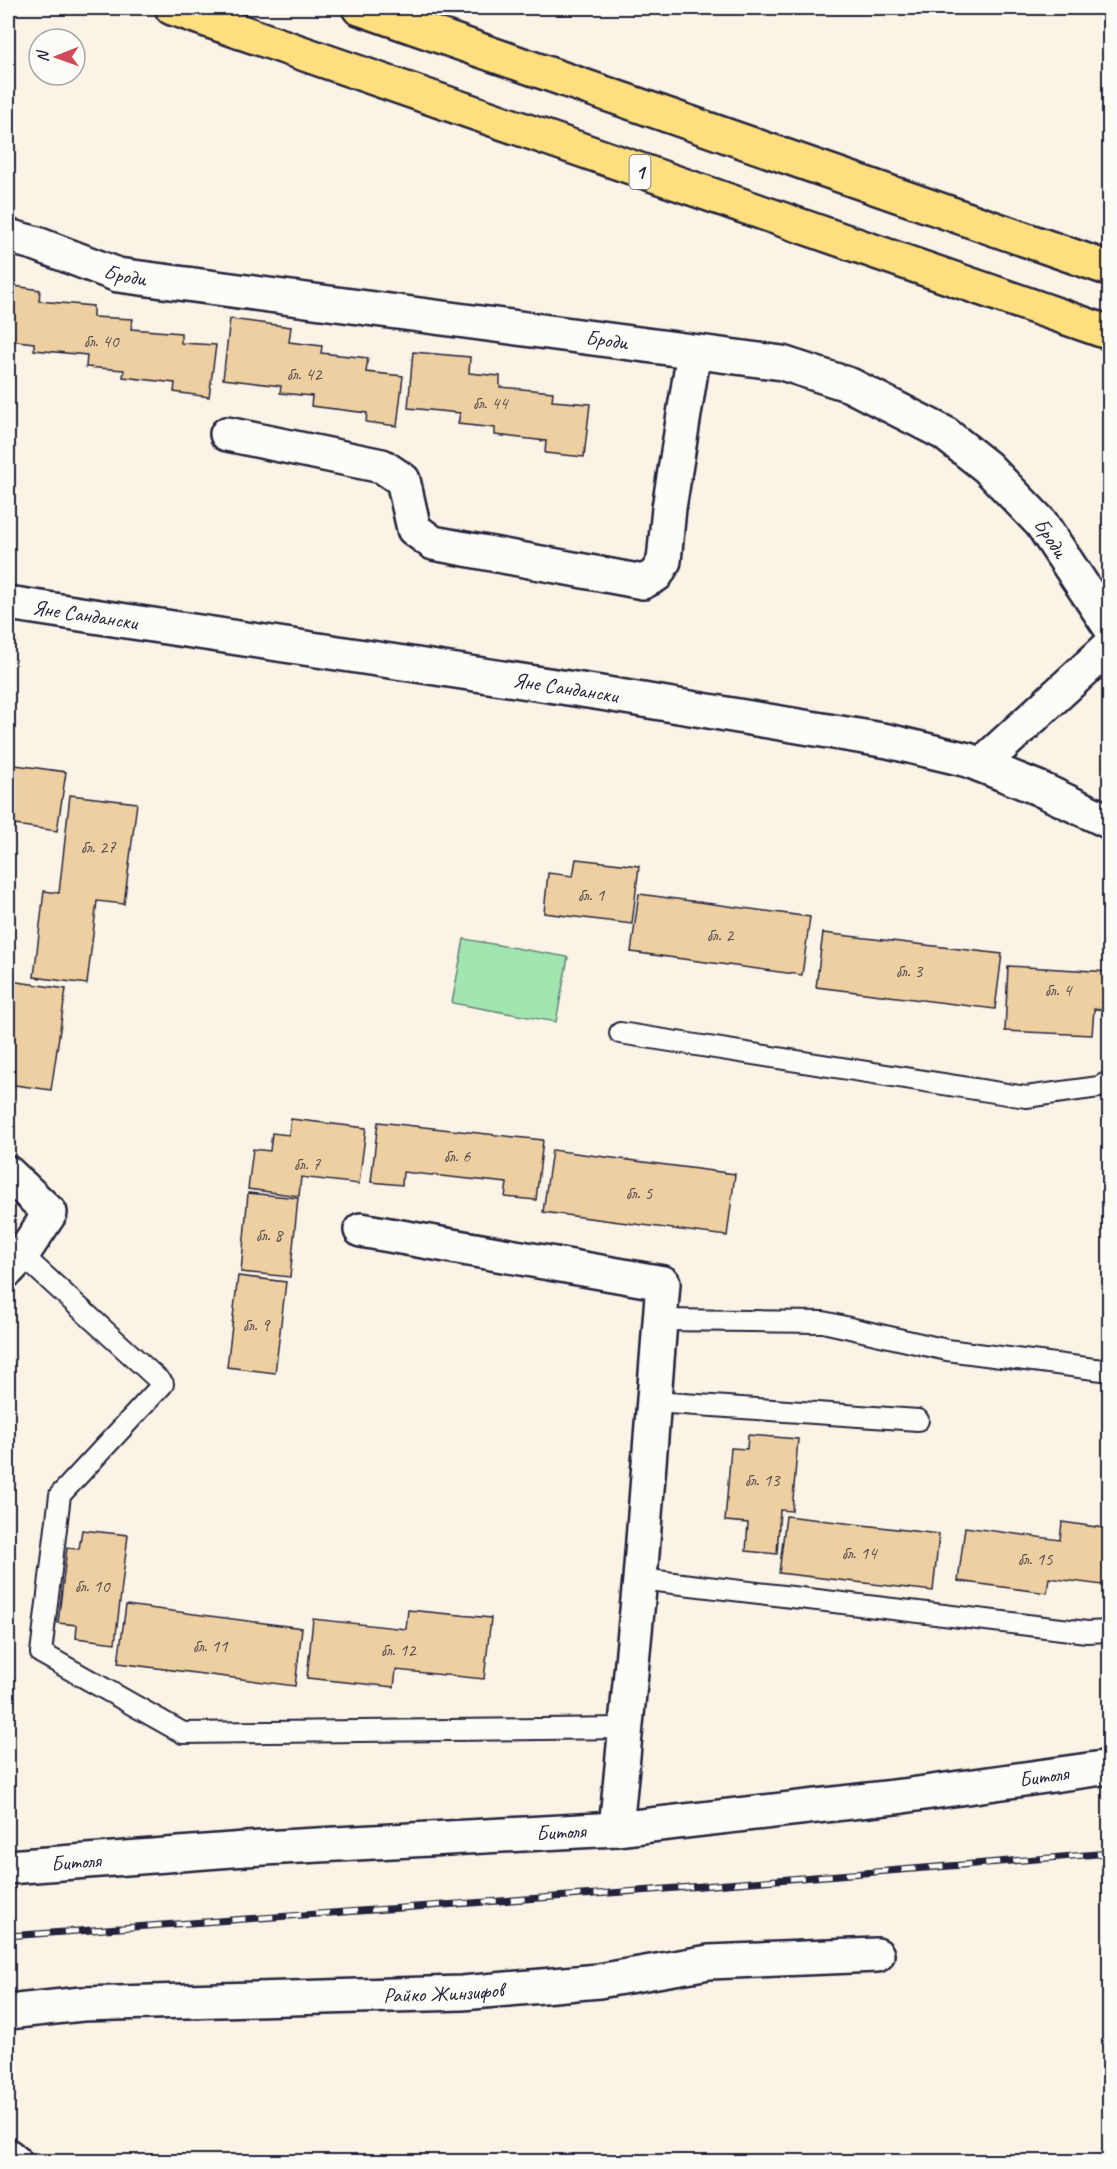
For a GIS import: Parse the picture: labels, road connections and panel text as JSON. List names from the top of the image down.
{
  "streets": {
    "main road": ["1"],
    "street": [
      "Броди",
      "Яне Сандански",
      "Битоля",
      "Райко Жинзифов"
    ]
  },
  "house_numbers": [
    "бл. 40",
    "бл. 42",
    "бл. 44",
    "бл. 27",
    "бл. 1",
    "бл. 2",
    "бл. 3",
    "бл. 4",
    "бл. 6",
    "бл. 7",
    "бл. 5",
    "бл. 8",
    "бл. 9",
    "бл. 13",
    "бл. 14",
    "бл. 15",
    "бл. 10",
    "бл. 11",
    "бл. 12"
  ],
  "north": "left"
}
